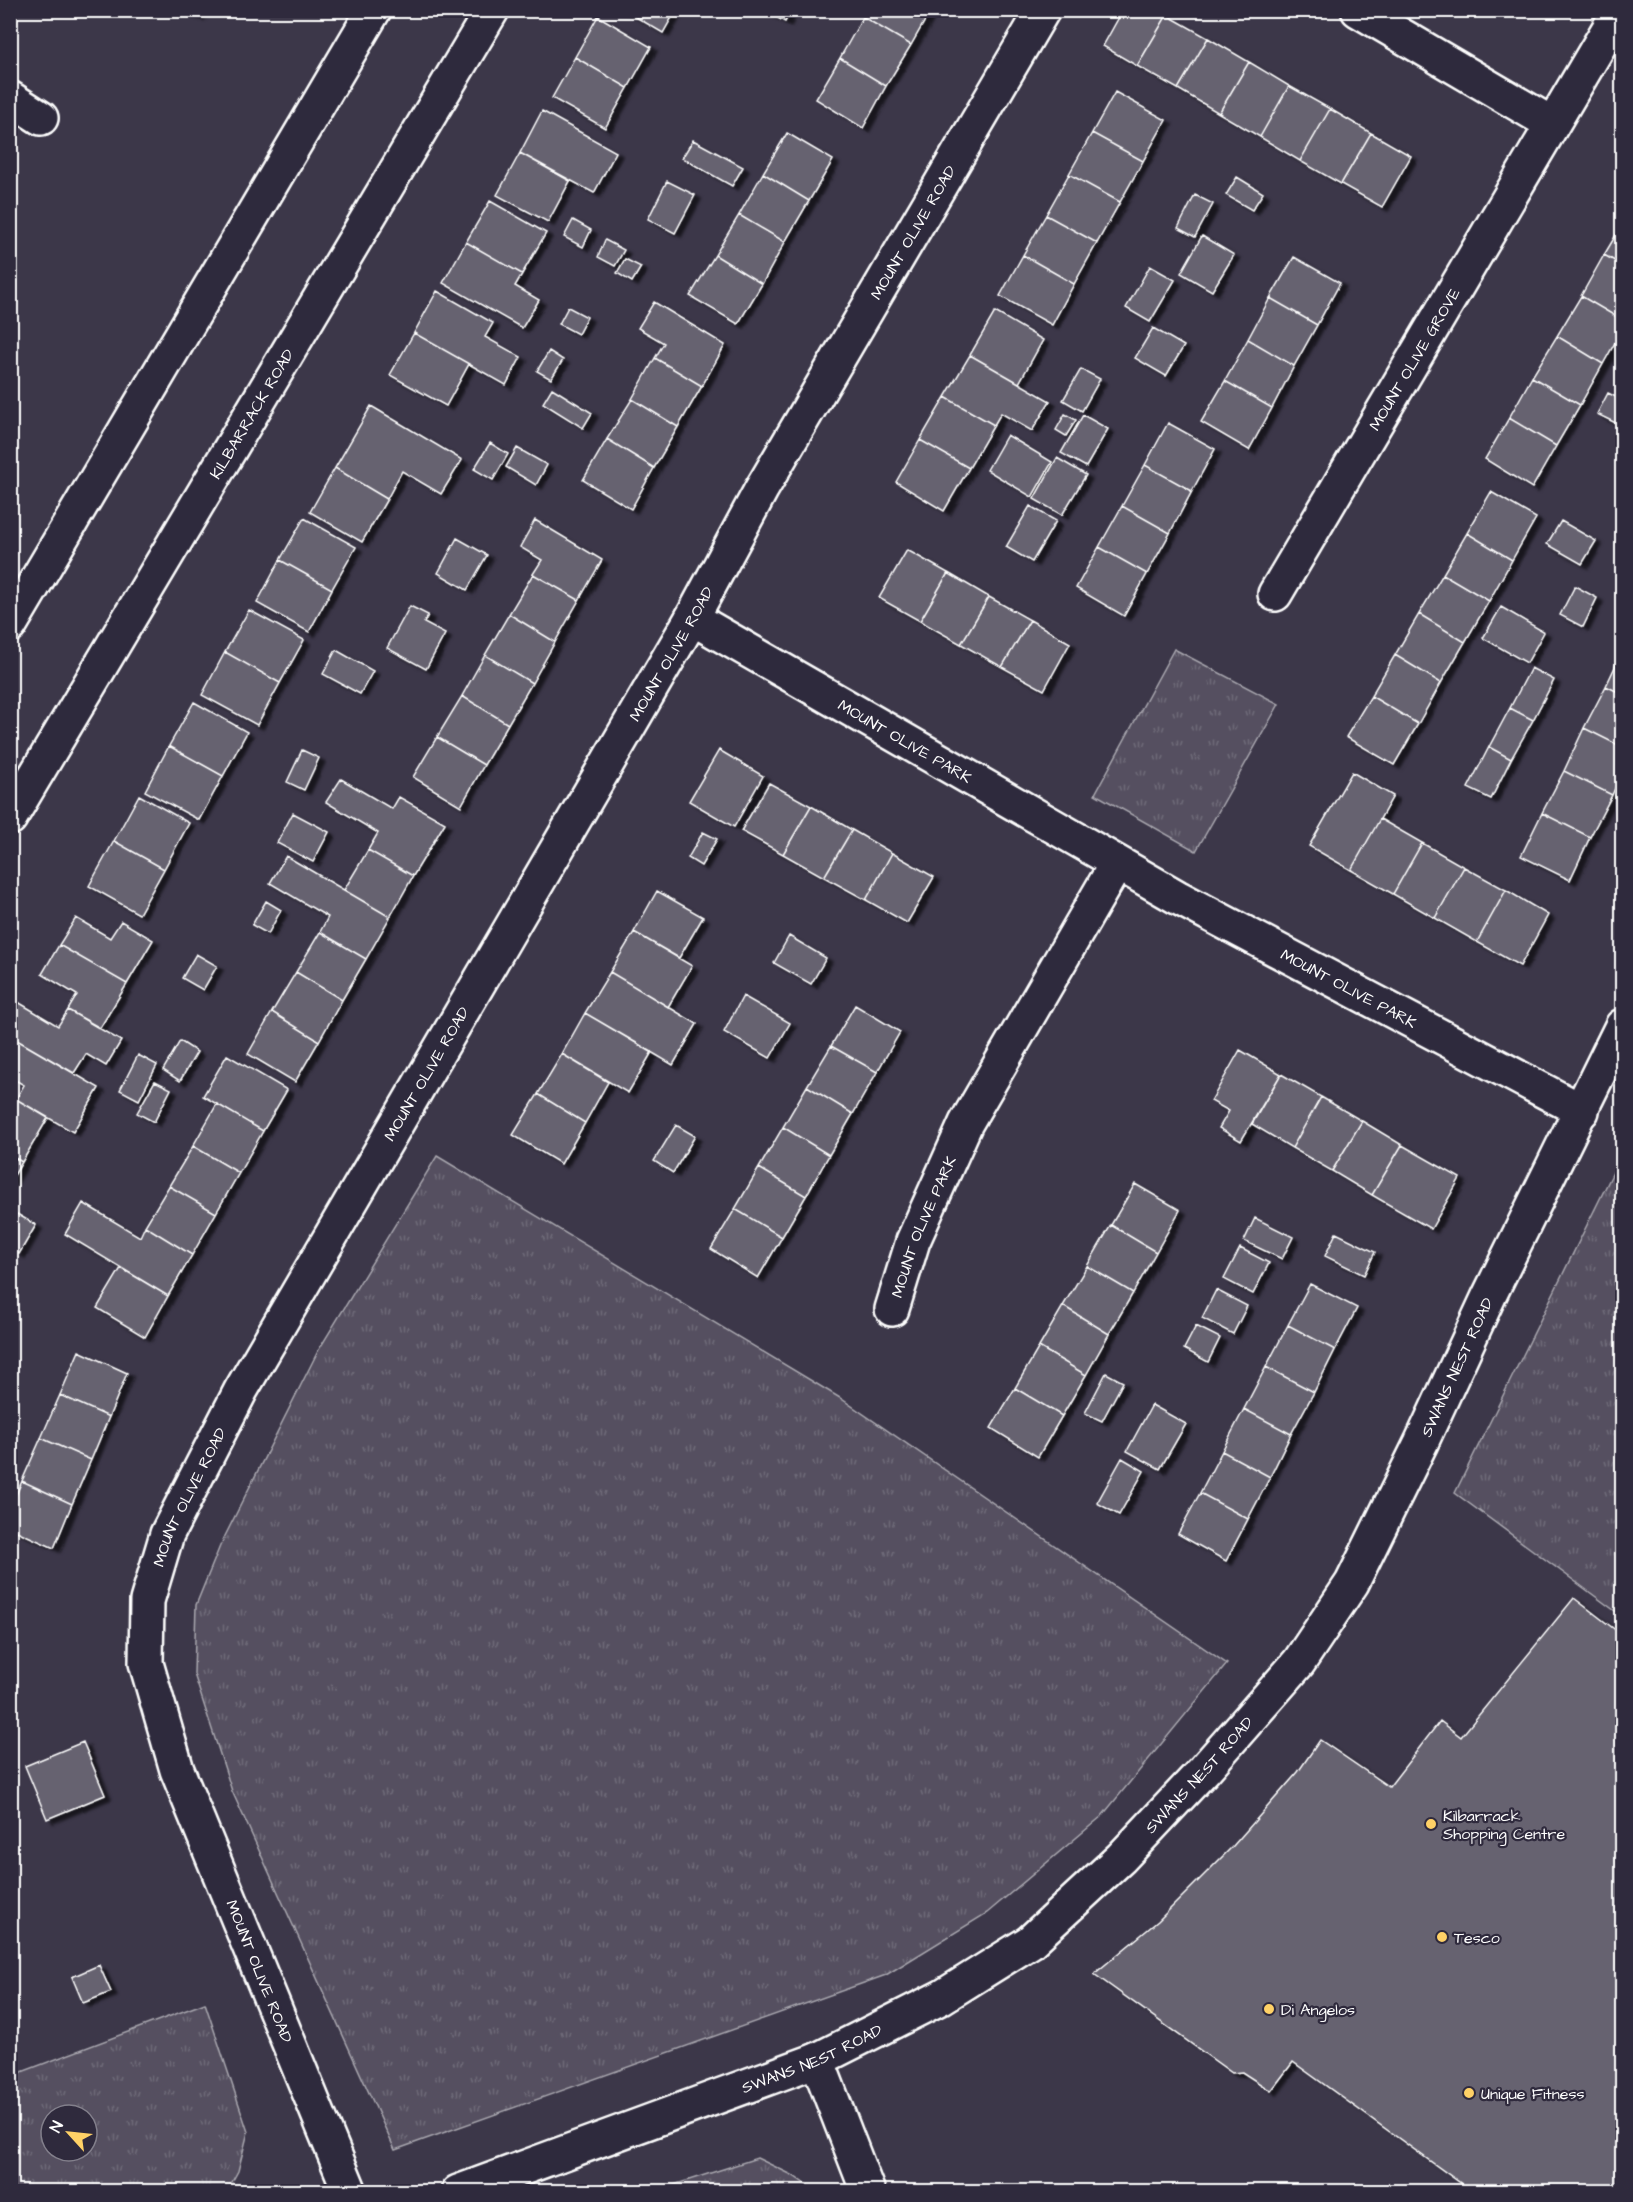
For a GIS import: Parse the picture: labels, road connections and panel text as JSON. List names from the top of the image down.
{
  "streets": {
    "street": [
      "MOUNT OLIVE ROAD",
      "MOUNT OLIVE GROVE",
      "KILBARRACK ROAD",
      "MOUNT OLIVE PARK",
      "SWANS NEST ROAD"
    ]
  },
  "crossings": [
    ["MOUNT OLIVE ROAD", "MOUNT OLIVE PARK"],
    ["MOUNT OLIVE PARK", "SWANS NEST ROAD"]
  ],
  "places": [
    "Kilbarrack Shopping Centre",
    "Tesco",
    "Di Angelos",
    "Unique Fitness"
  ],
  "north": "top left"
}
